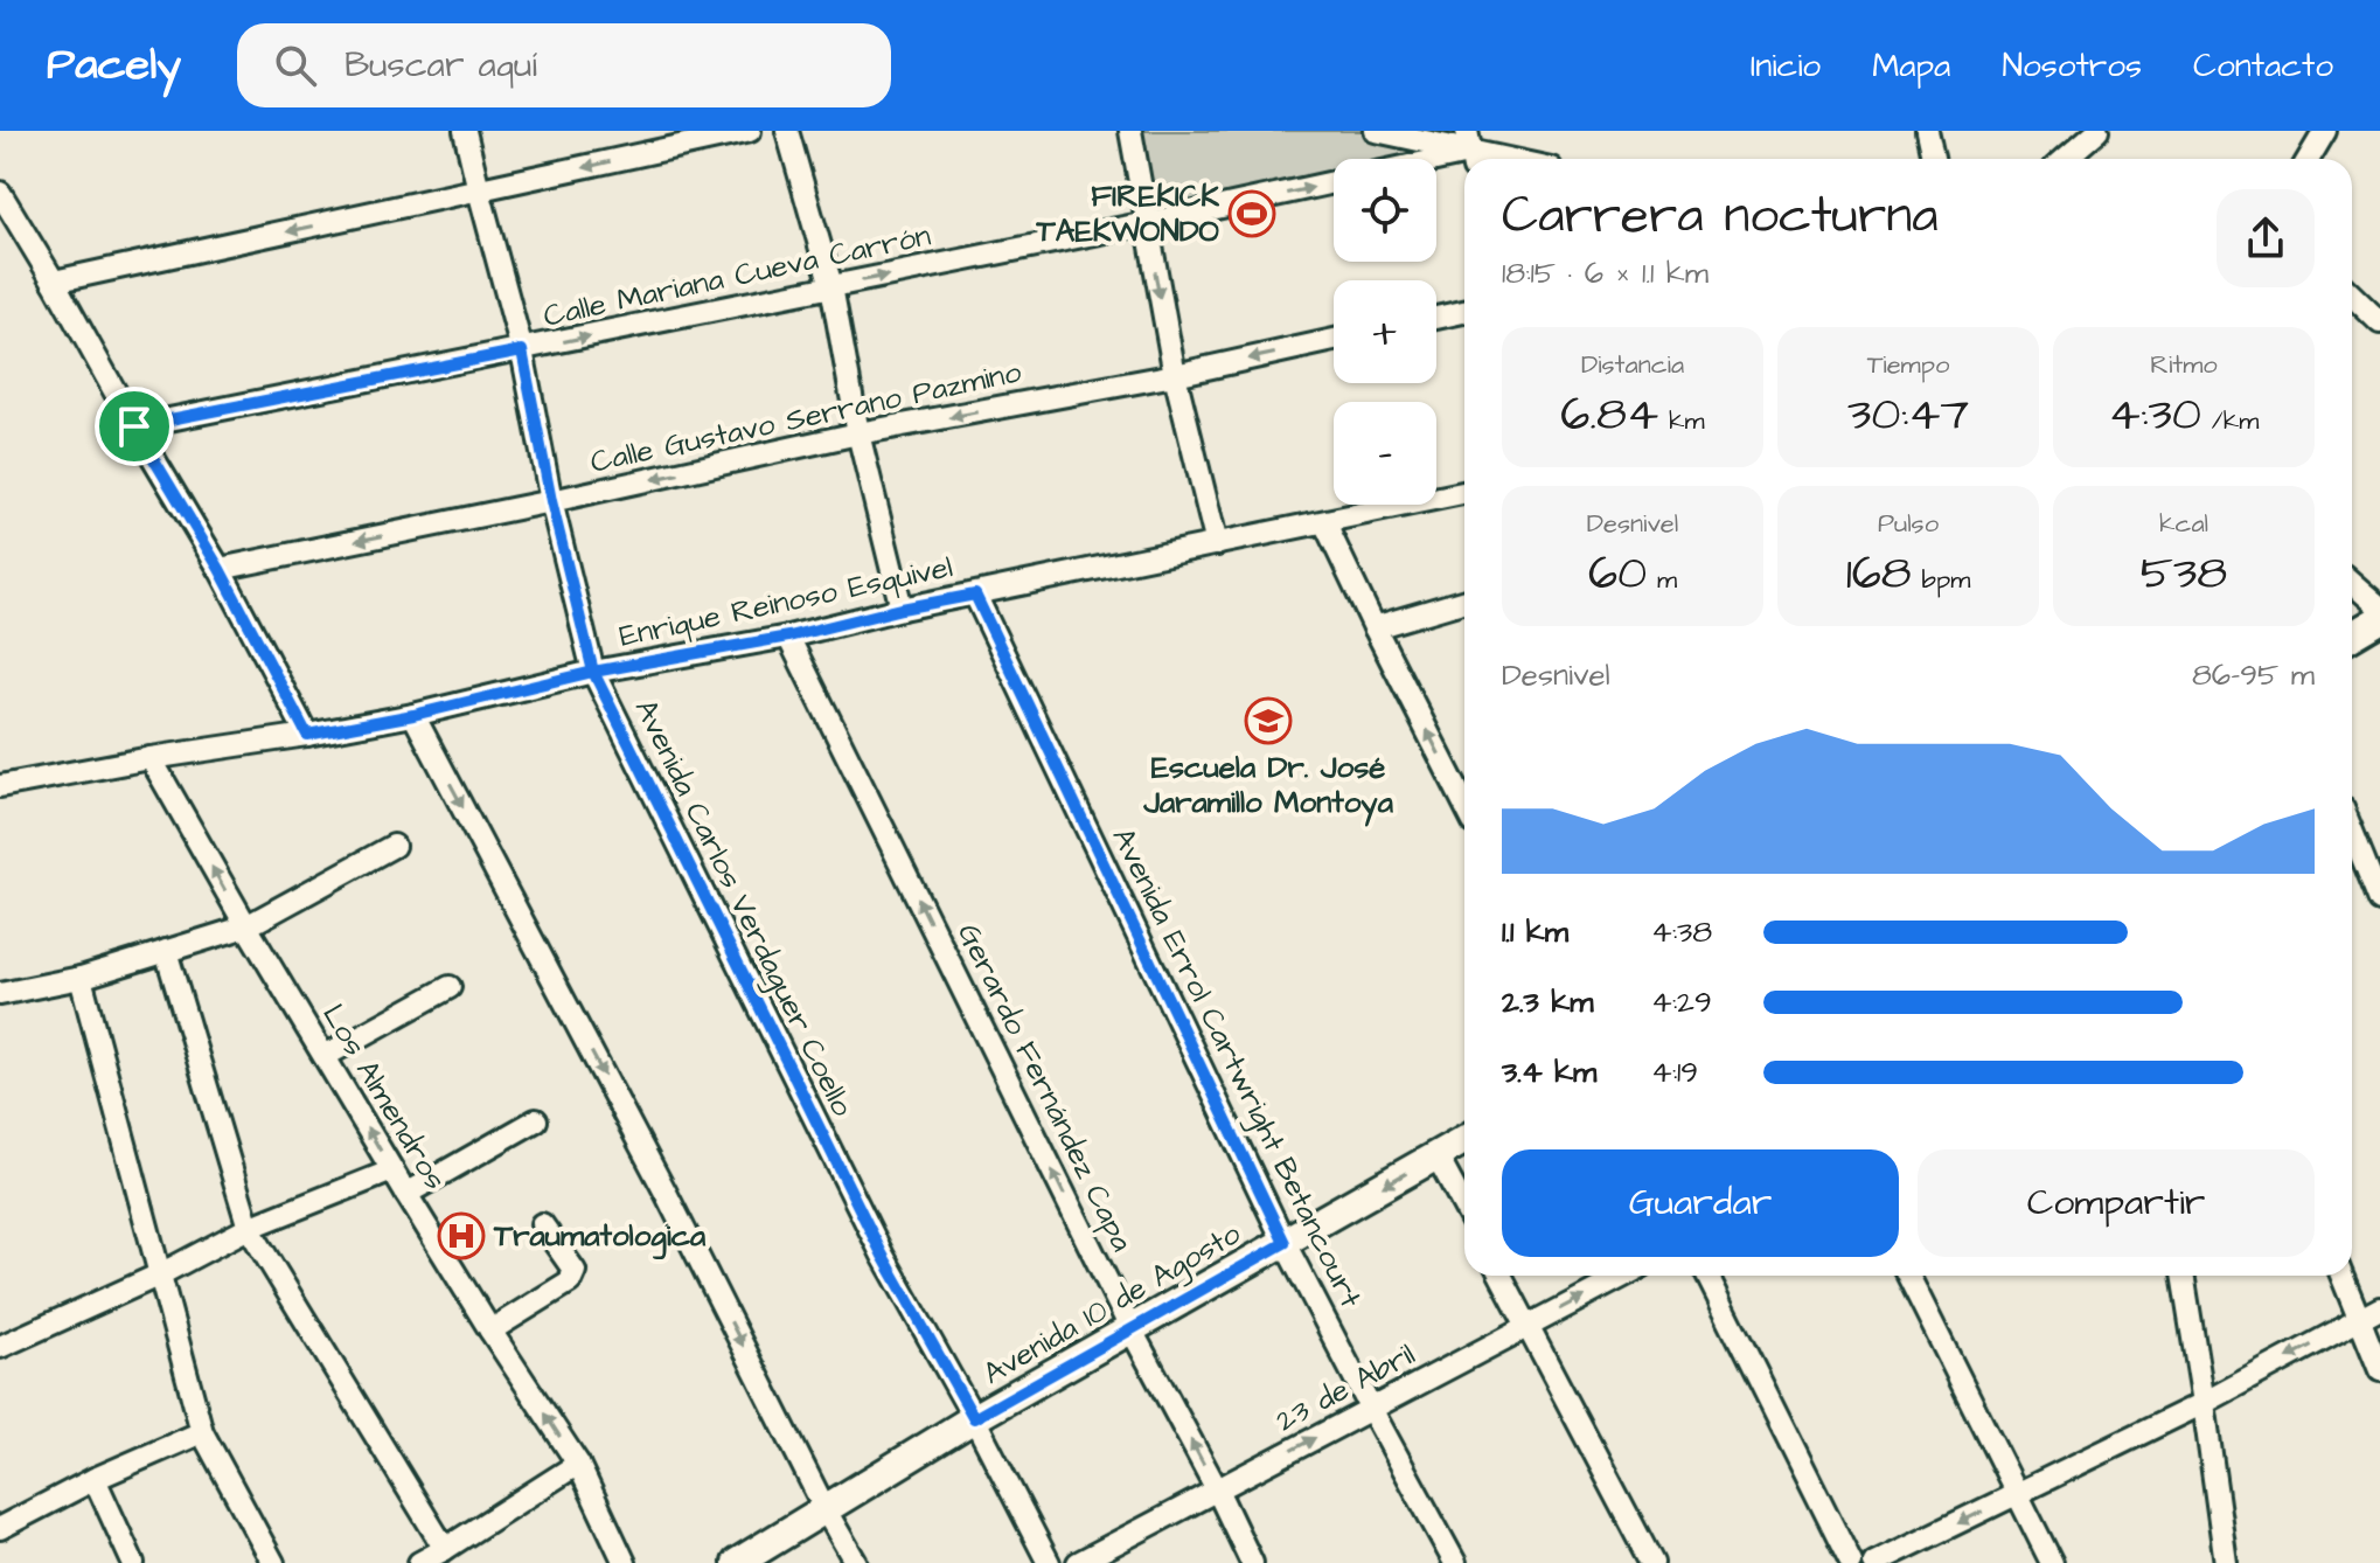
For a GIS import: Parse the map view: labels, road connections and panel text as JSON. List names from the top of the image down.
{
  "streets": {
    "street": [
      "Calle Mariana Cueva Carrón",
      "Calle Gustavo Serrano Pazmino",
      "Enrique Reinoso Esquivel",
      "Avenida Carlos Verdaguer Coello",
      "Avenida Errol Cartwright Betancourt",
      "Gerardo Fernández Capa",
      "Los Almendros",
      "Avenida 10 de Agosto",
      "23 de Abril"
    ]
  },
  "crossings": [
    ["Calle Mariana Cueva Carrón", "Avenida Carlos Verdaguer Coello"],
    ["Calle Gustavo Serrano Pazmino", "Avenida Carlos Verdaguer Coello"],
    ["Enrique Reinoso Esquivel", "Avenida Carlos Verdaguer Coello"],
    ["Enrique Reinoso Esquivel", "Avenida Errol Cartwright Betancourt"],
    ["Enrique Reinoso Esquivel", "Gerardo Fernández Capa"],
    ["Enrique Reinoso Esquivel", "Los Almendros"],
    ["Avenida Carlos Verdaguer Coello", "Avenida 10 de Agosto"],
    ["Avenida Errol Cartwright Betancourt", "Avenida 10 de Agosto"],
    ["Avenida Errol Cartwright Betancourt", "23 de Abril"],
    ["Gerardo Fernández Capa", "Avenida 10 de Agosto"],
    ["Gerardo Fernández Capa", "23 de Abril"]
  ],
  "one_way": ["Calle Gustavo Serrano Pazmino", "Gerardo Fernández Capa", "23 de Abril"],
  "places": {
    "sports": ["FIREKICK TAEKWONDO"],
    "school or university": ["Escuela Dr. José Jaramillo Montoya"],
    "hospital": ["Traumatologica"]
  },
  "page": {
    "header": "Pacely",
    "search": "Buscar aquí",
    "nav": [
      "Inicio",
      "Mapa",
      "Nosotros",
      "Contacto"
    ],
    "map_buttons": ["+", "−"],
    "heading": ["Carrera nocturna", "18:15 · 6 × 1.1 km"],
    "stats": [
      ["Distancia", "6.84 km"],
      ["Tiempo", "30:47"],
      ["Ritmo", "4:30 /km"],
      ["Desnivel", "60 m"],
      ["Pulso", "168 bpm"],
      ["kcal", "538"]
    ],
    "chart": ["Desnivel", "86–95 m"],
    "list": [
      {
        "name": "1.1 km",
        "note": "4:38"
      },
      {
        "name": "2.3 km",
        "note": "4:29"
      },
      {
        "name": "3.4 km",
        "note": "4:19"
      }
    ],
    "buttons": ["Guardar", "Compartir"]
  }
}
